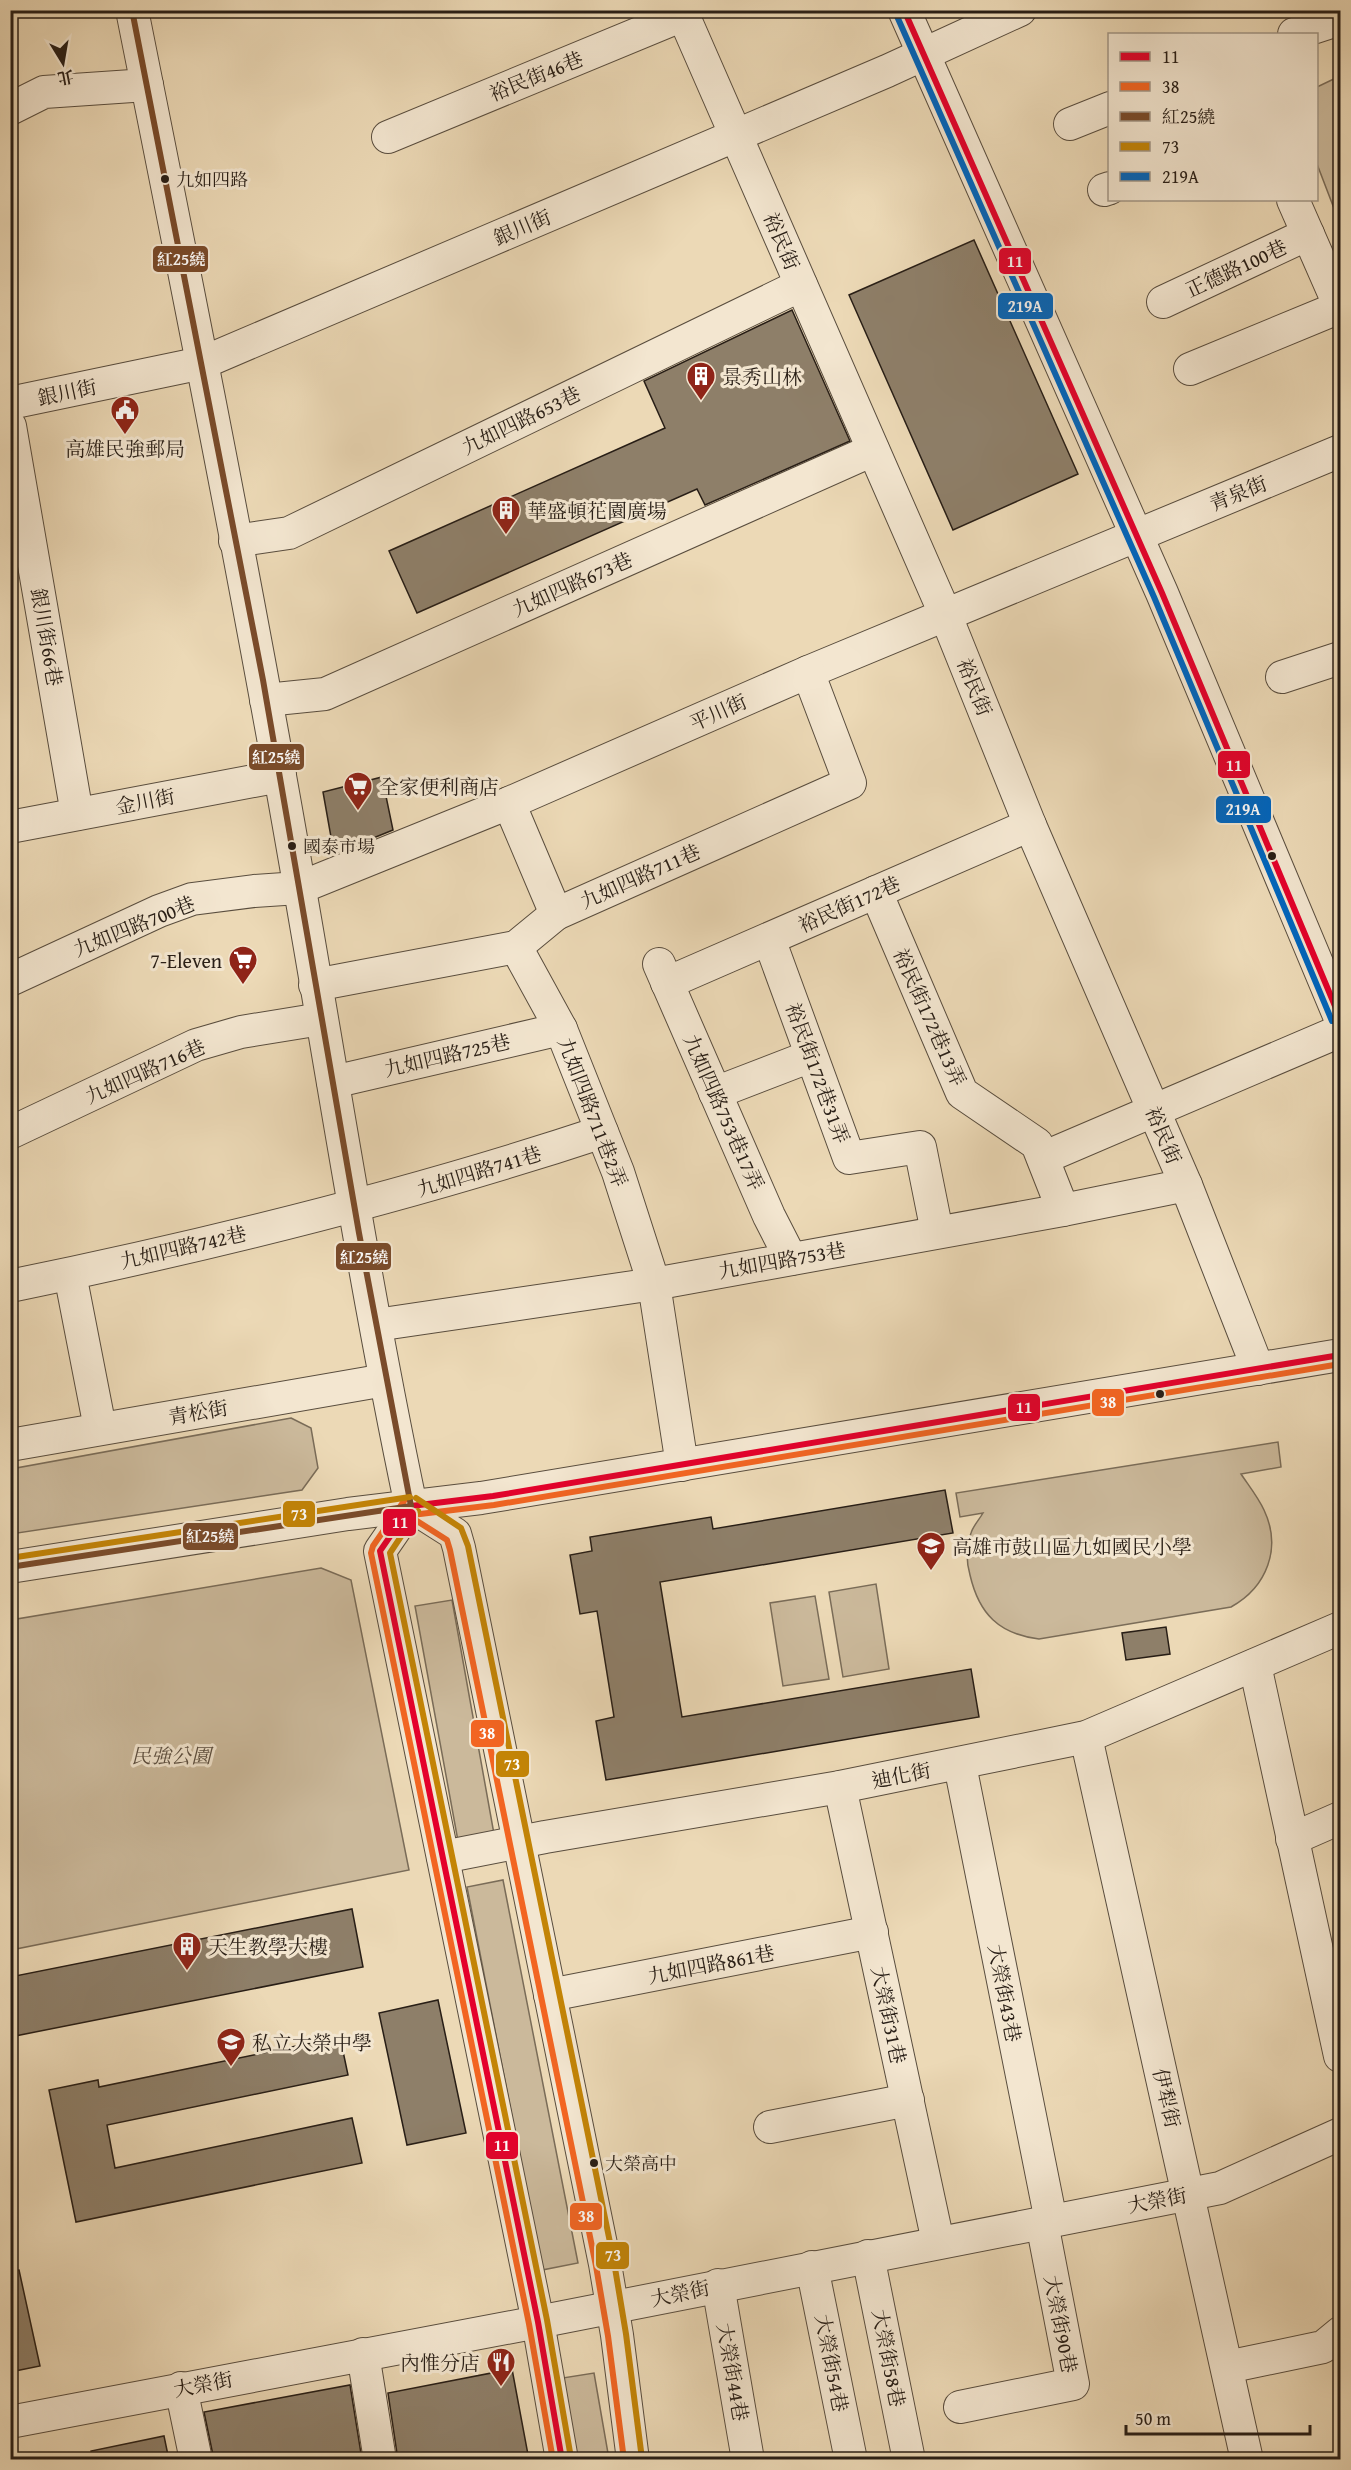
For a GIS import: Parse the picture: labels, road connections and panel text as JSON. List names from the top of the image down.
{
  "streets": {
    "street": [
      "裕民街46巷",
      "銀川街",
      "裕民街",
      "正德路100巷",
      "九如四路653巷",
      "青泉街",
      "九如四路673巷",
      "銀川街66巷",
      "平川街",
      "金川街",
      "九如四路711巷",
      "裕民街172巷",
      "九如四路700巷",
      "裕民街172巷13弄",
      "九如四路725巷",
      "九如四路716巷",
      "裕民街172巷31弄",
      "九如四路711巷2弄",
      "九如四路753巷17弄",
      "九如四路741巷",
      "九如四路742巷",
      "九如四路753巷",
      "青松街",
      "迪化街",
      "九如四路861巷",
      "大榮街43巷",
      "大榮街31巷",
      "伊犁街",
      "大榮街",
      "大榮街90巷",
      "大榮街58巷",
      "大榮街54巷",
      "大榮街44巷"
    ]
  },
  "crossings": [
    ["裕民街46巷", "裕民街"],
    ["銀川街", "裕民街"],
    ["裕民街", "九如四路653巷"],
    ["裕民街", "九如四路673巷"],
    ["裕民街", "平川街"],
    ["裕民街", "裕民街172巷"],
    ["裕民街", "九如四路753巷"],
    ["青泉街", "平川街"],
    ["銀川街66巷", "金川街"],
    ["平川街", "九如四路711巷"],
    ["平川街", "九如四路700巷"],
    ["九如四路711巷", "九如四路711巷2弄"],
    ["裕民街172巷", "裕民街172巷13弄"],
    ["裕民街172巷", "裕民街172巷31弄"],
    ["裕民街172巷", "九如四路753巷17弄"],
    ["裕民街172巷13弄", "九如四路753巷"],
    ["九如四路725巷", "九如四路711巷2弄"],
    ["裕民街172巷31弄", "九如四路753巷"],
    ["九如四路711巷2弄", "九如四路741巷"],
    ["九如四路711巷2弄", "九如四路753巷"],
    ["九如四路753巷17弄", "九如四路753巷"],
    ["九如四路741巷", "九如四路742巷"],
    ["迪化街", "大榮街43巷"],
    ["迪化街", "大榮街31巷"],
    ["迪化街", "伊犁街"],
    ["九如四路861巷", "大榮街31巷"],
    ["大榮街43巷", "大榮街"],
    ["大榮街43巷", "大榮街90巷"],
    ["大榮街31巷", "大榮街"],
    ["伊犁街", "大榮街"],
    ["大榮街", "大榮街90巷"],
    ["大榮街", "大榮街58巷"],
    ["大榮街", "大榮街54巷"],
    ["大榮街", "大榮街44巷"]
  ],
  "parks": ["民強公園"],
  "places": {
    "other": ["九如四路", "國泰市場", "大榮高中"],
    "building": ["景秀山林", "華盛頓花園廣場", "天生教學大樓"],
    "public building": ["高雄民強郵局"],
    "supermarket": ["全家便利商店", "7-Eleven"],
    "school or university": ["高雄市鼓山區九如國民小學", "私立大榮中學"],
    "restaurant": ["內惟分店"]
  },
  "lines": [
    "transit line 11",
    "transit line 紅25繞",
    "transit line 219A",
    "transit line 38",
    "transit line 73"
  ],
  "legend": [
    "11",
    "38",
    "紅25繞",
    "73",
    "219A"
  ],
  "scale_bar": "50 m",
  "north": "bottom"
}
